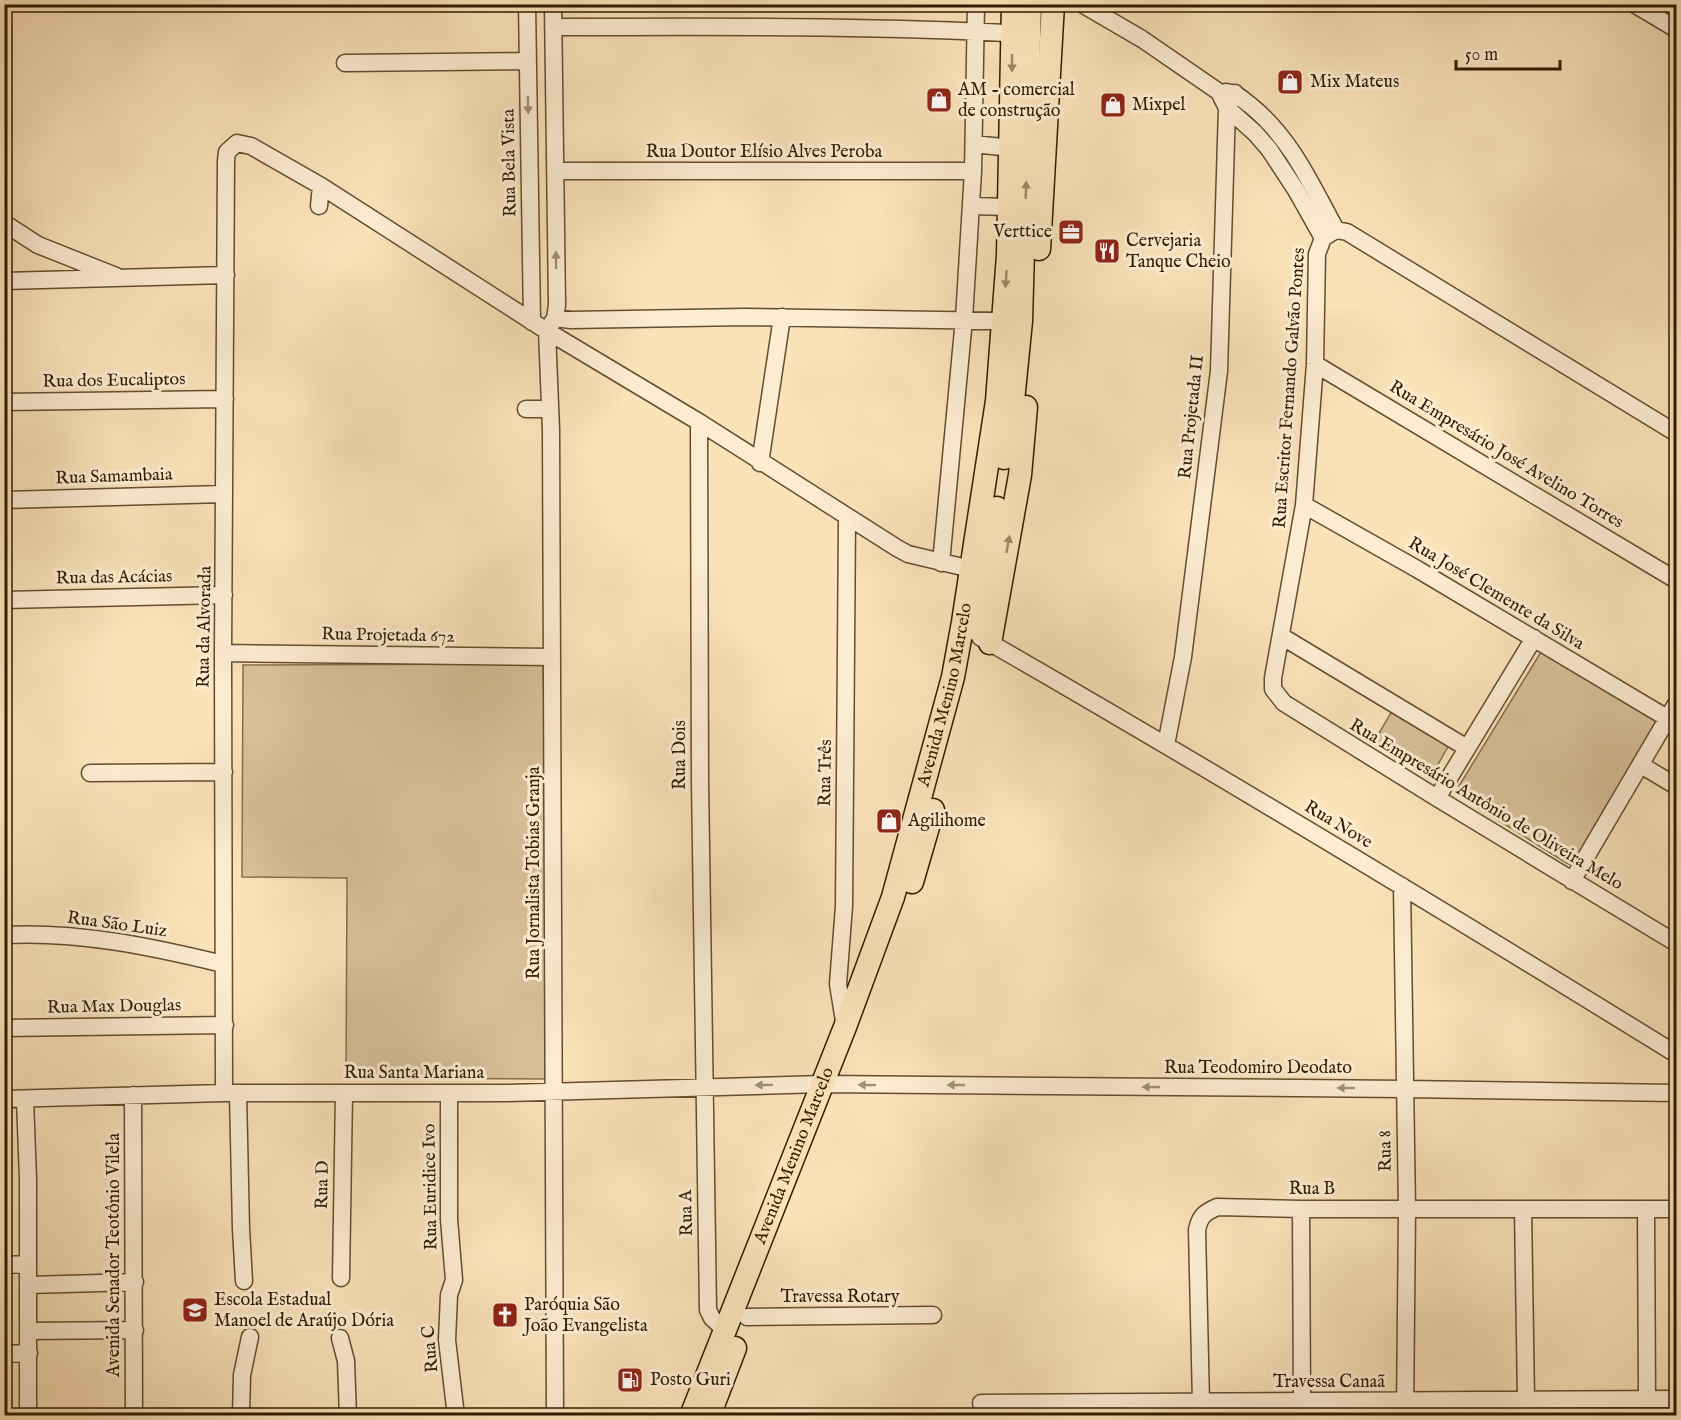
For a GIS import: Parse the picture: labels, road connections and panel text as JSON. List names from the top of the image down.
{
  "streets": {
    "main road": ["Avenida Menino Marcelo"],
    "street": [
      "Rua Doutor Elísio Alves Peroba",
      "Rua Bela Vista",
      "Rua dos Eucaliptos",
      "Rua Escritor Fernando Galvão Pontes",
      "Rua Projetada II",
      "Rua Empresário José Avelino Torres",
      "Rua Samambaia",
      "Rua das Acácias",
      "Rua José Clemente da Silva",
      "Rua da Alvorada",
      "Rua Projetada 672",
      "Rua Dois",
      "Rua Três",
      "Rua Empresário Antônio de Oliveira Melo",
      "Rua Nove",
      "Rua Jornalista Tobias Granja",
      "Rua São Luiz",
      "Rua Max Douglas",
      "Rua Teodomiro Deodato",
      "Rua Santa Mariana",
      "Rua 8",
      "Rua D",
      "Rua Euridice Ivo",
      "Rua B",
      "Rua A",
      "Avenida Senador Teotônio Vilela",
      "Travessa Rotary",
      "Rua C",
      "Travessa Canaã"
    ]
  },
  "crossings": [
    ["Rua dos Eucaliptos", "Rua da Alvorada"],
    ["Rua Escritor Fernando Galvão Pontes", "Rua Empresário José Avelino Torres"],
    ["Rua Escritor Fernando Galvão Pontes", "Rua José Clemente da Silva"],
    ["Rua Escritor Fernando Galvão Pontes", "Rua Empresário Antônio de Oliveira Melo"],
    ["Rua Projetada II", "Rua Nove"],
    ["Rua Samambaia", "Rua da Alvorada"],
    ["Rua das Acácias", "Rua da Alvorada"],
    ["Rua da Alvorada", "Rua Projetada 672"],
    ["Rua da Alvorada", "Rua São Luiz"],
    ["Rua da Alvorada", "Rua Max Douglas"],
    ["Rua da Alvorada", "Rua Santa Mariana"],
    ["Rua Projetada 672", "Rua Jornalista Tobias Granja"],
    ["Avenida Menino Marcelo", "Rua Três"],
    ["Avenida Menino Marcelo", "Rua Nove"],
    ["Avenida Menino Marcelo", "Rua Teodomiro Deodato"],
    ["Avenida Menino Marcelo", "Rua Santa Mariana"],
    ["Avenida Menino Marcelo", "Rua A"],
    ["Avenida Menino Marcelo", "Travessa Rotary"],
    ["Rua Dois", "Rua Santa Mariana"],
    ["Rua Dois", "Rua A"],
    ["Rua Nove", "Rua 8"],
    ["Rua Jornalista Tobias Granja", "Rua Santa Mariana"],
    ["Rua Teodomiro Deodato", "Rua Santa Mariana"],
    ["Rua Teodomiro Deodato", "Rua 8"],
    ["Rua Santa Mariana", "Rua D"],
    ["Rua Santa Mariana", "Rua Euridice Ivo"],
    ["Rua Santa Mariana", "Rua A"],
    ["Rua Santa Mariana", "Avenida Senador Teotônio Vilela"],
    ["Rua 8", "Rua B"],
    ["Rua 8", "Travessa Canaã"],
    ["Rua Euridice Ivo", "Rua C"],
    ["Rua B", "Travessa Canaã"]
  ],
  "one_way": ["Rua Teodomiro Deodato"],
  "places": {
    "shop": [
      "Mix Mateus",
      "AM - comercial de construção",
      "Mixpel",
      "Agilihome"
    ],
    "office": ["Verttice"],
    "restaurant": ["Cervejaria Tanque Cheio"],
    "school or university": ["Escola Estadual Manoel de Araújo Dória"],
    "church": ["Paróquia São João Evangelista"],
    "fuel station": ["Posto Guri"]
  },
  "scale_bar": "50 m"
}
